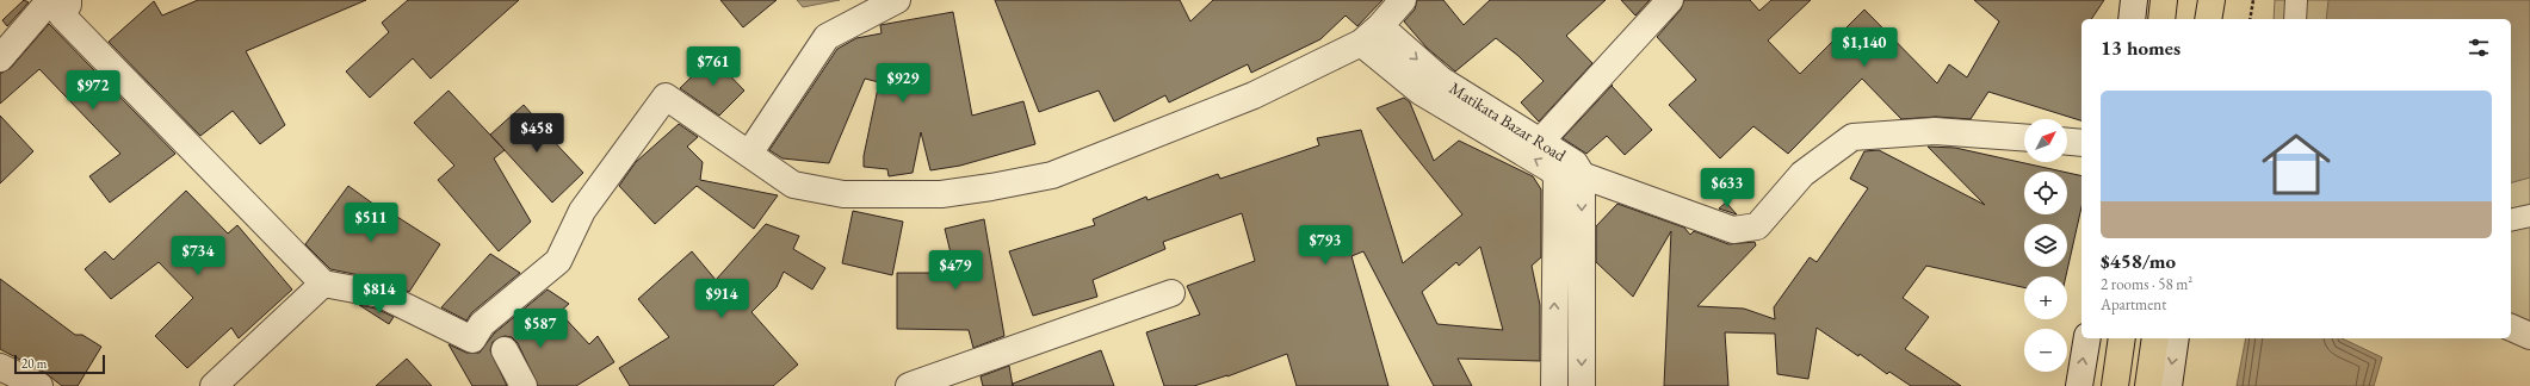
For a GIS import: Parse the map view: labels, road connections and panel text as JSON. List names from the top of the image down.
{
  "streets": {
    "street": ["Matikata Bazar Road"]
  },
  "scale_bar": "20 m",
  "north": "top right",
  "page": {
    "heading": "13 homes",
    "price": [
      "$1,140",
      "$761",
      "$929",
      "$972",
      "$458",
      "$633",
      "$511",
      "$793",
      "$734",
      "$479",
      "$814",
      "$914",
      "$587"
    ],
    "list": [
      {
        "name": "$458/mo",
        "note": "2 rooms · 58 m² · Apartment"
      }
    ],
    "map_buttons": ["+", "−"],
    "scale": "20 m"
  }
}
